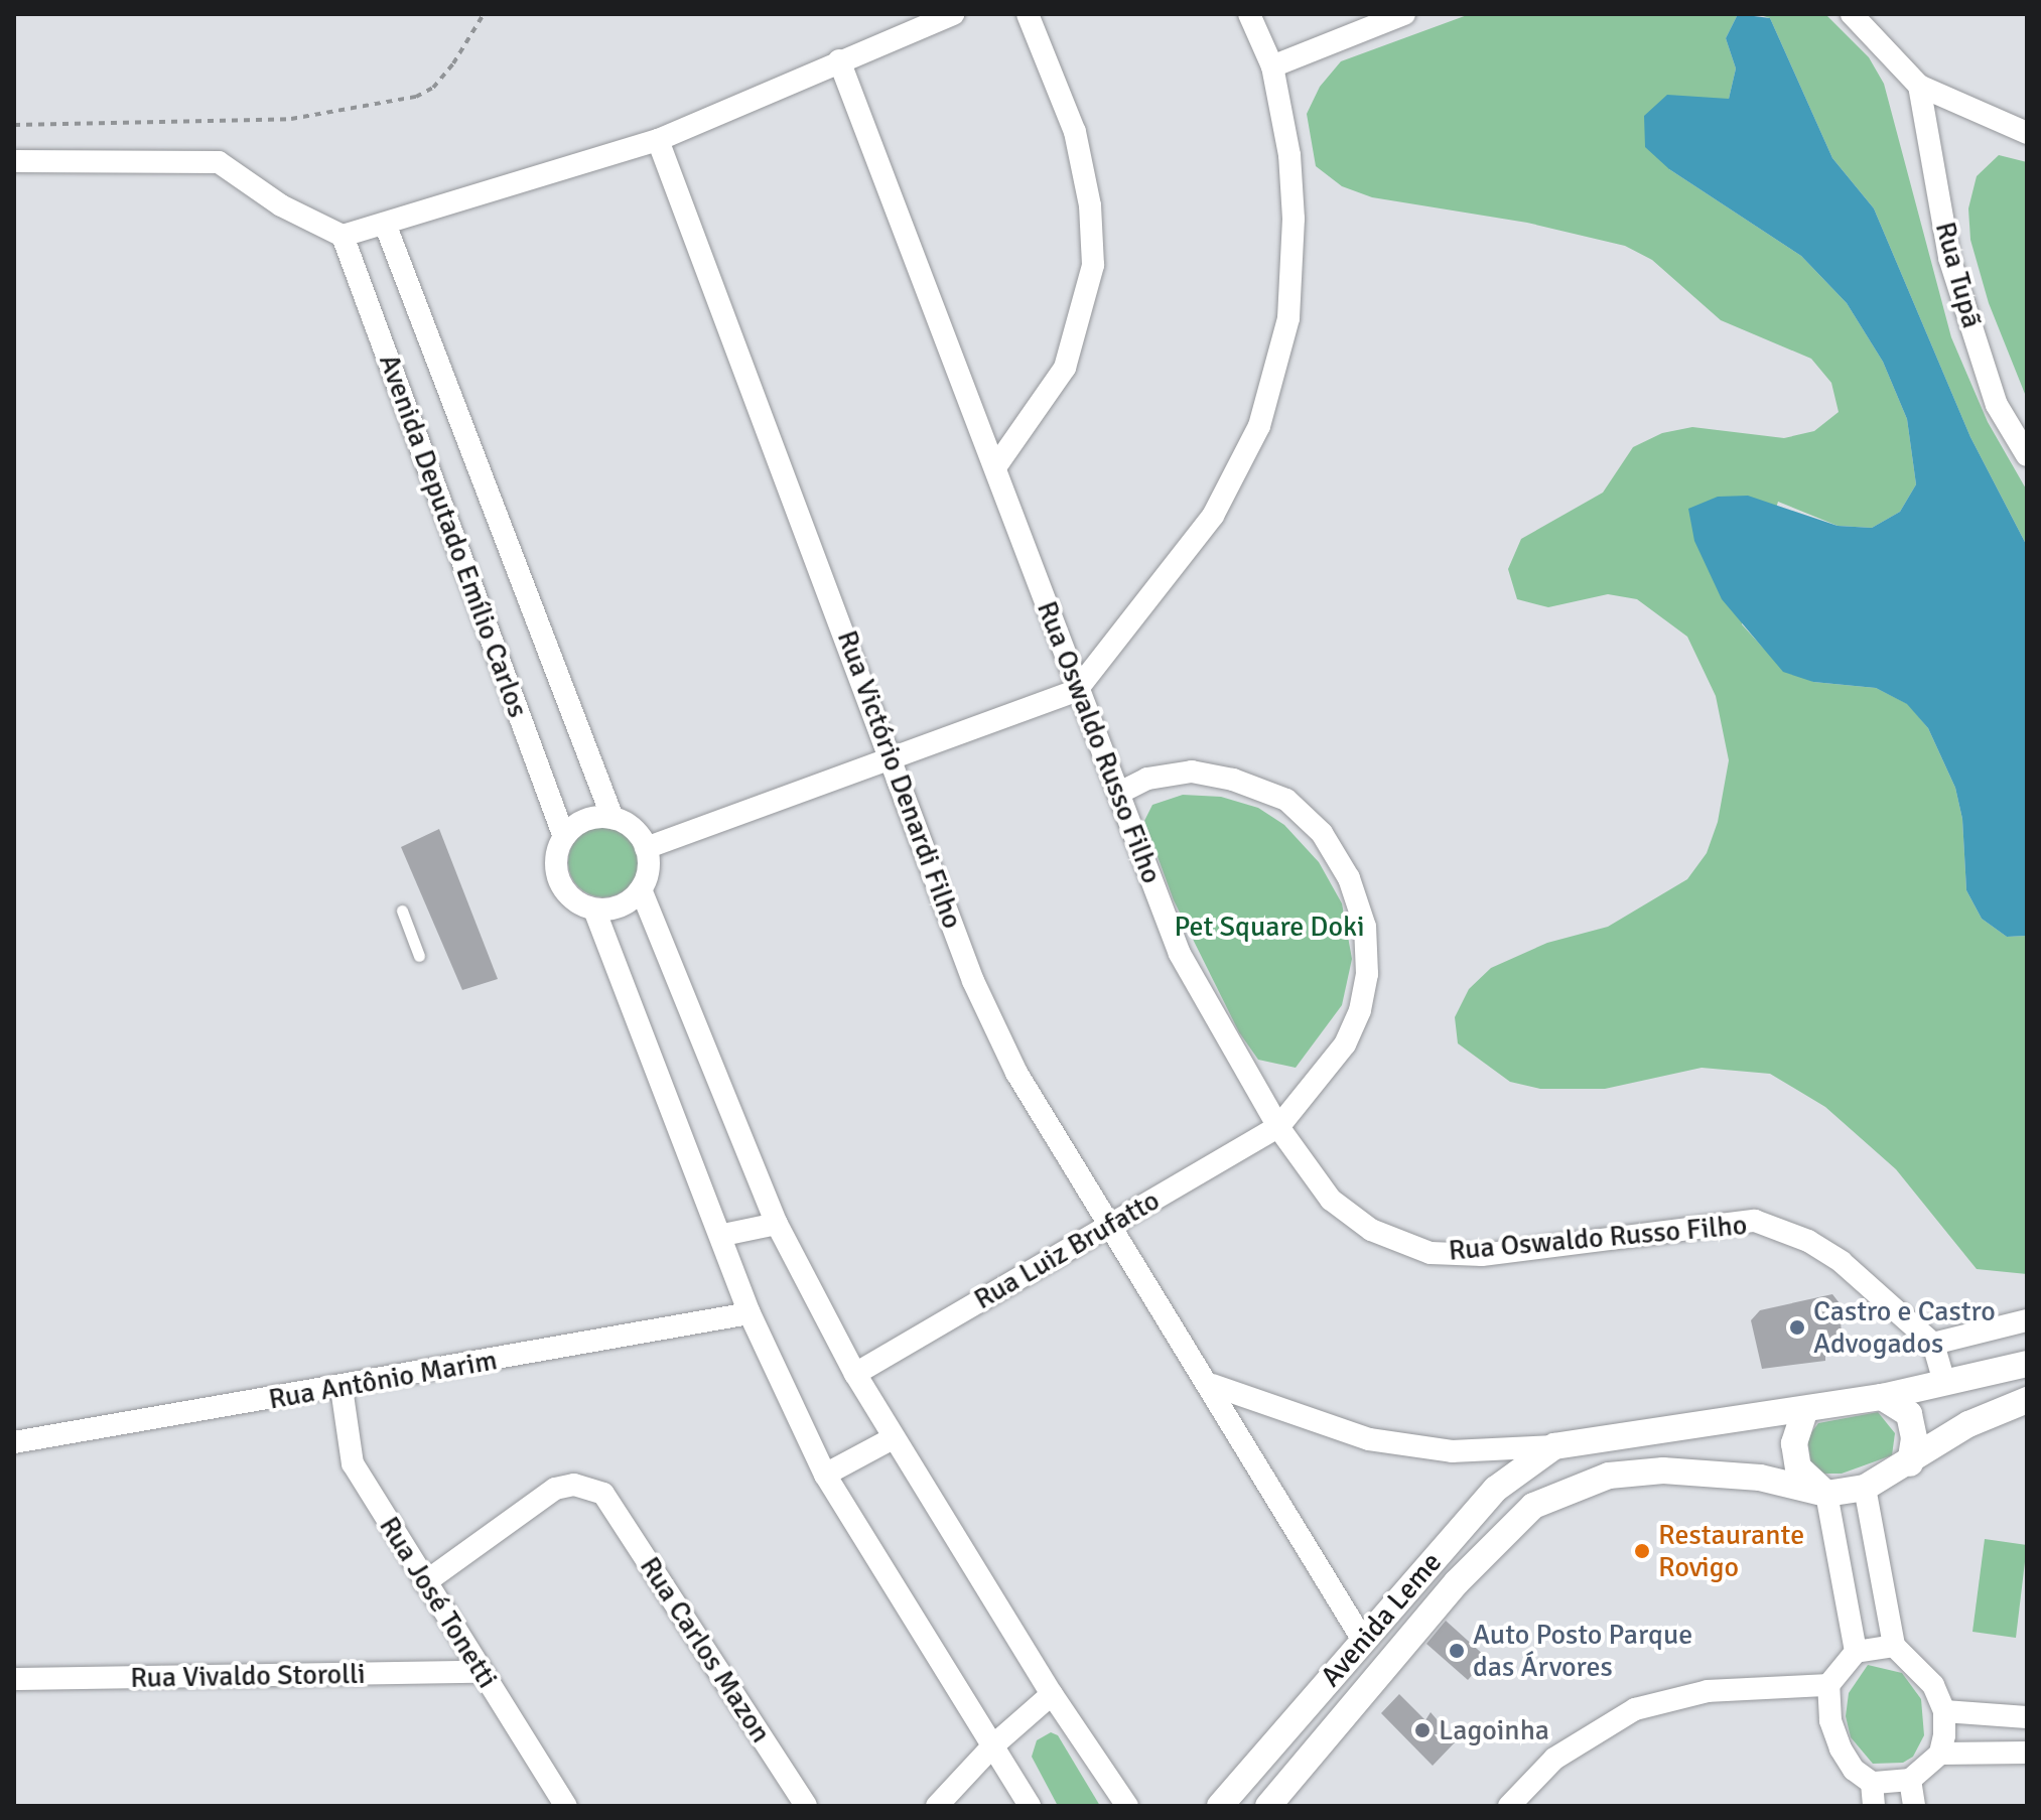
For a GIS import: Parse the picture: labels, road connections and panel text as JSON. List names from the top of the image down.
{
  "streets": {
    "street": [
      "Rua Tupã",
      "Avenida Deputado Emílio Carlos",
      "Rua Oswaldo Russo Filho",
      "Rua Victório Denardi Filho",
      "Rua Luiz Brufatto",
      "Rua Antônio Marim",
      "Rua José Tonetti",
      "Avenida Leme",
      "Rua Carlos Mazon",
      "Rua Vivaldo Storolli"
    ]
  },
  "crossings": [
    ["Rua Oswaldo Russo Filho", "Rua Luiz Brufatto"],
    ["Rua Victório Denardi Filho", "Rua Luiz Brufatto"],
    ["Rua Victório Denardi Filho", "Avenida Leme"],
    ["Rua Antônio Marim", "Rua José Tonetti"],
    ["Rua José Tonetti", "Rua Carlos Mazon"],
    ["Rua José Tonetti", "Rua Vivaldo Storolli"]
  ],
  "parks": ["Pet Square Doki"],
  "places": [
    "Castro e Castro Advogados",
    "Restaurante Rovigo",
    "Auto Posto Parque das Árvores",
    "Lagoinha"
  ]
}
